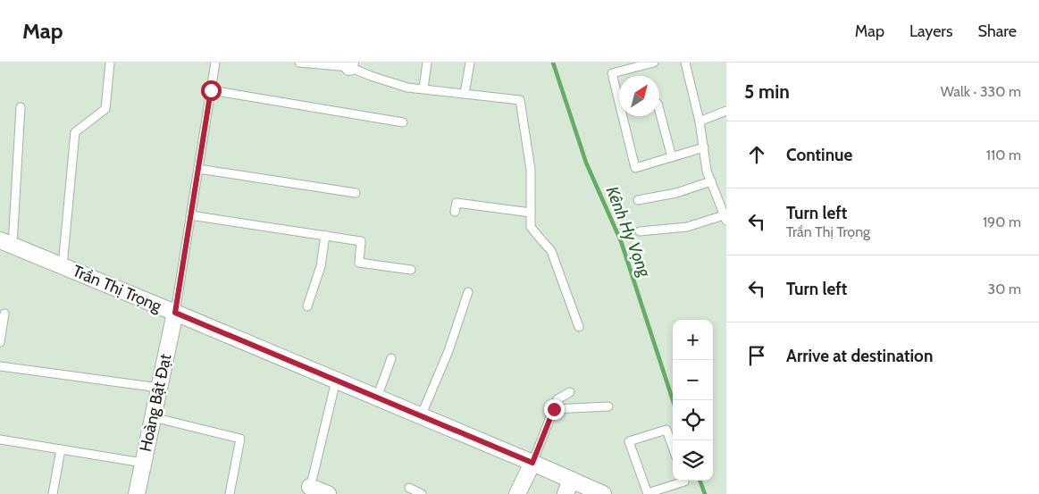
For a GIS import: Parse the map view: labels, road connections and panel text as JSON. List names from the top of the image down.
{
  "streets": {
    "street": ["Trần Thị Trọng", "Hoàng Bật Đạt"]
  },
  "crossings": [
    ["Trần Thị Trọng", "Hoàng Bật Đạt"]
  ],
  "water": ["Kênh Hy Vọng"],
  "north": "top right",
  "page": {
    "header": "Map",
    "nav": ["Map", "Layers", "Share"],
    "heading": ["5 min", "Walk · 330 m"],
    "list": [
      ["Continue", "110 m"],
      ["Turn left", "Trần Thị Trọng", "190 m"],
      ["Turn left", "30 m"],
      "Arrive at destination"
    ],
    "map_buttons": ["+", "−"]
  }
}
